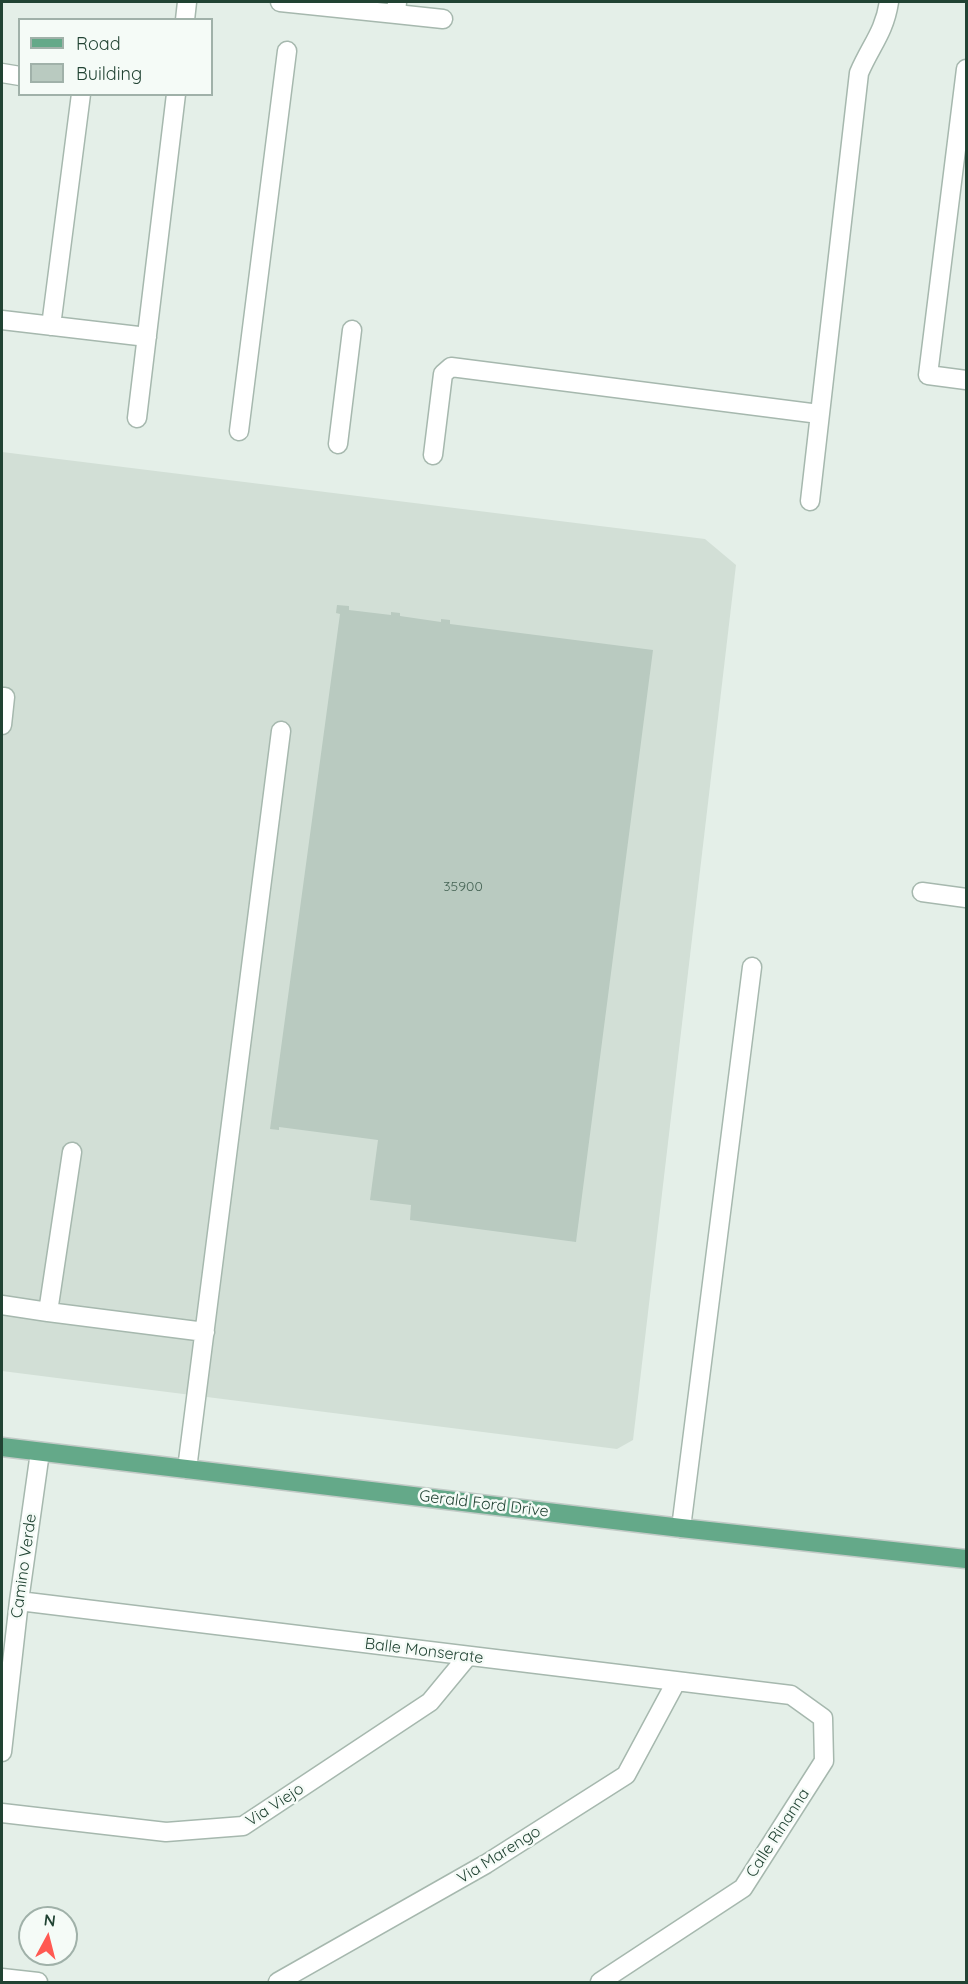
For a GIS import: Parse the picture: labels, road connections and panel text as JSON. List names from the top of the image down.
{
  "streets": {
    "main road": ["Gerald Ford Drive"],
    "street": [
      "Camino Verde",
      "Balle Monserate",
      "Via Viejo",
      "Calle Rinanna",
      "Via Marengo"
    ]
  },
  "crossings": [
    ["Gerald Ford Drive", "Camino Verde"],
    ["Camino Verde", "Balle Monserate"],
    ["Balle Monserate", "Via Viejo"],
    ["Balle Monserate", "Calle Rinanna"],
    ["Balle Monserate", "Via Marengo"]
  ],
  "house_numbers": ["35900"],
  "legend": ["Road", "Building"],
  "north": "top"
}
